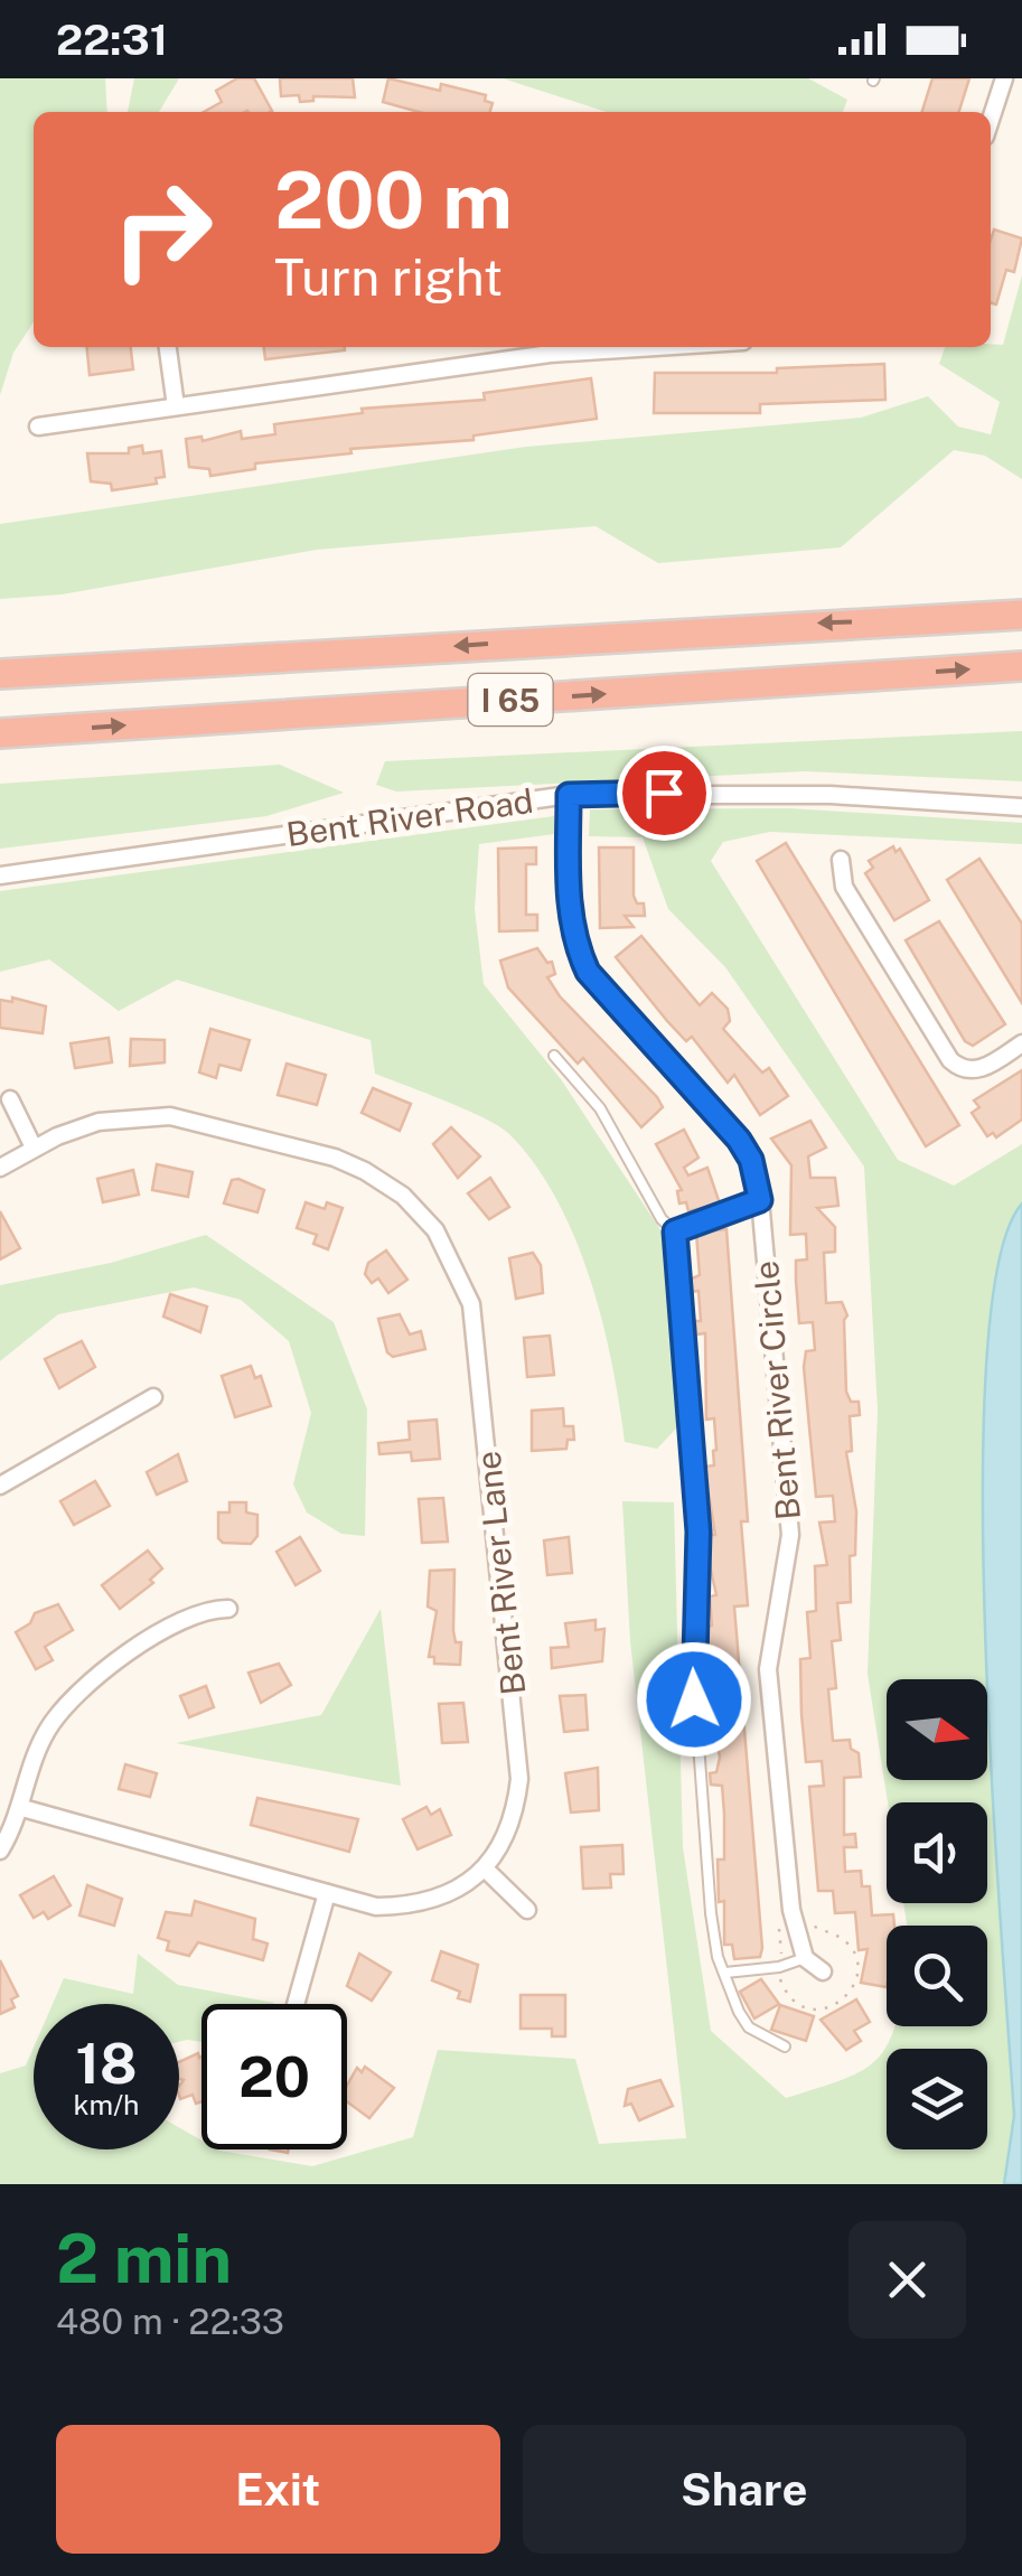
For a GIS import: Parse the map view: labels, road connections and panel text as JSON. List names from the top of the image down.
{
  "streets": {
    "highway": ["I 65"],
    "street": ["Bent River Road", "Bent River Circle", "Bent River Lane"]
  },
  "crossings": [
    ["Bent River Road", "Bent River Circle"]
  ],
  "north": "right",
  "page": {
    "status": "22:31",
    "turn": ["200 m", "Turn right"],
    "speed": "18 km/h",
    "limit": "20",
    "heading": ["2 min", "480 m · 22:33"],
    "buttons": ["Exit", "Share"]
  }
}
